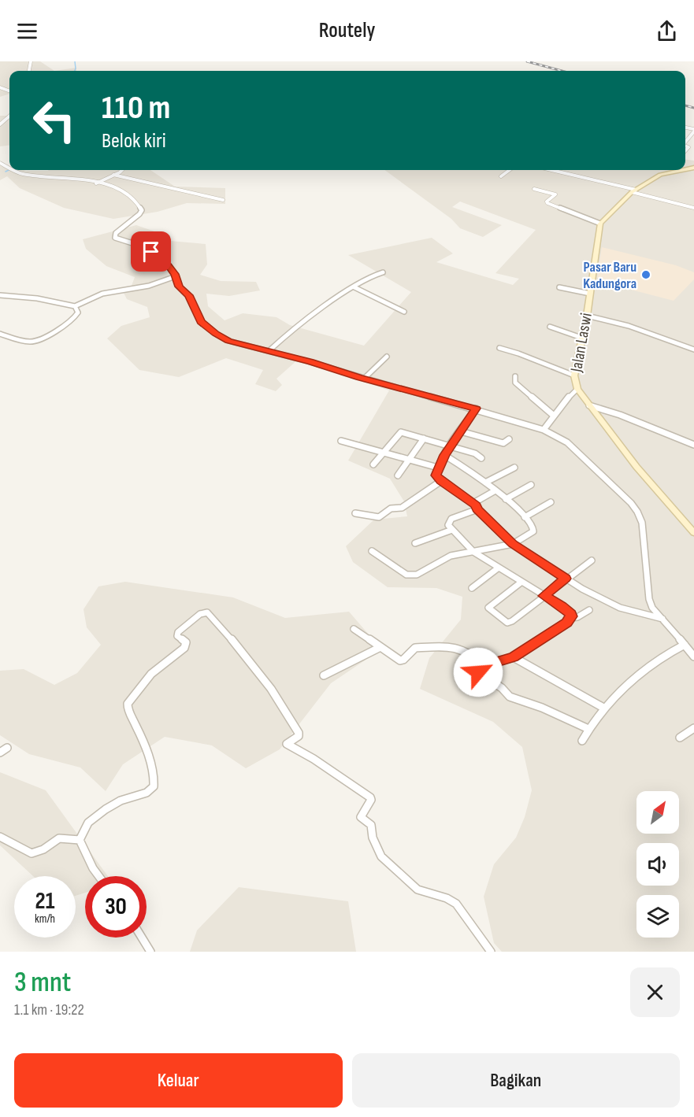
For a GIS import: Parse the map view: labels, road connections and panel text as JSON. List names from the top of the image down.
{
  "streets": {
    "street": ["Jalan Laswi"]
  },
  "places": ["Pasar Baru Kadungora"],
  "north": "top right",
  "page": {
    "header": "Routely",
    "turn": ["110 m", "Belok kiri"],
    "speed": "21 km/h",
    "limit": "30",
    "heading": ["3 mnt", "1.1 km · 19:22"],
    "buttons": ["Keluar", "Bagikan"]
  }
}
